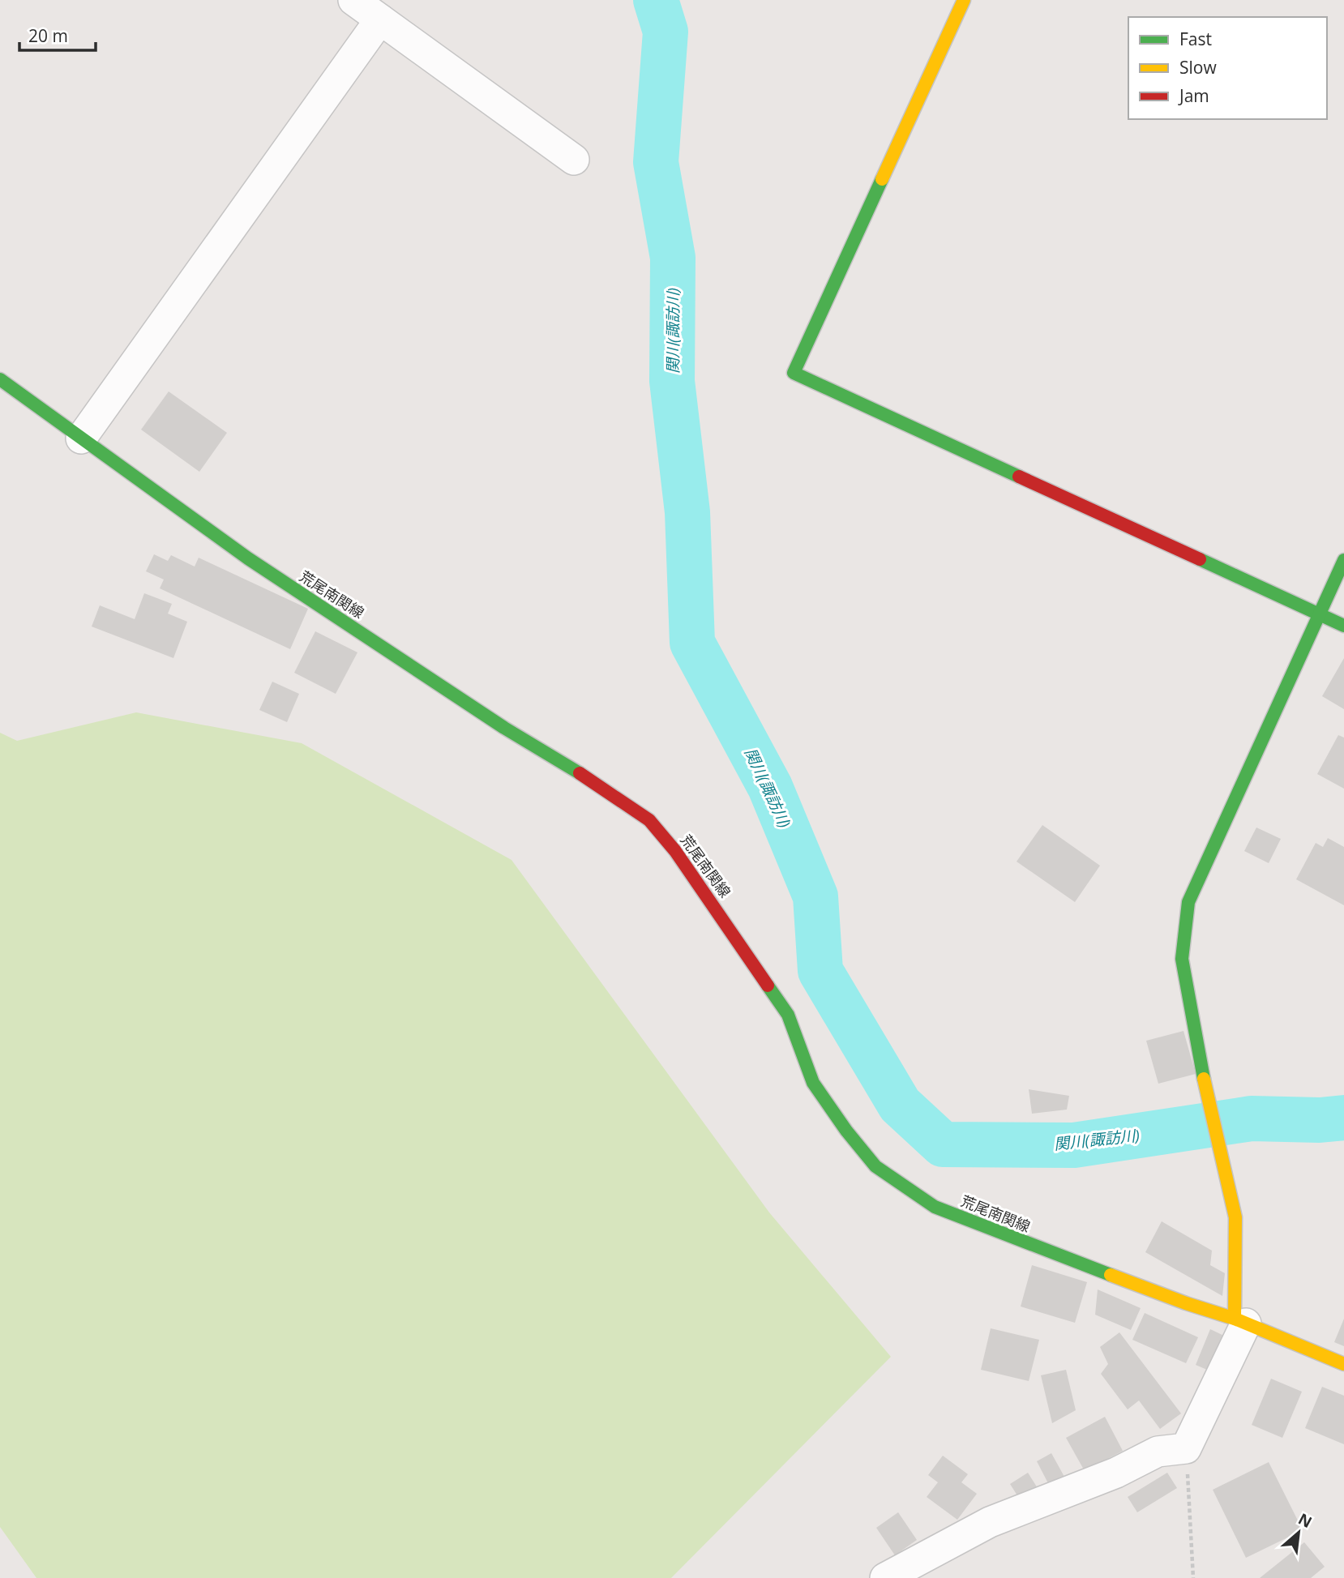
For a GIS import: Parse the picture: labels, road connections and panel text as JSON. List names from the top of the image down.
{
  "streets": {
    "street": ["荒尾南関線"]
  },
  "water": ["関川(諏訪川)"],
  "legend": ["Fast", "Slow", "Jam"],
  "scale_bar": "20 m",
  "north": "top right"
}
